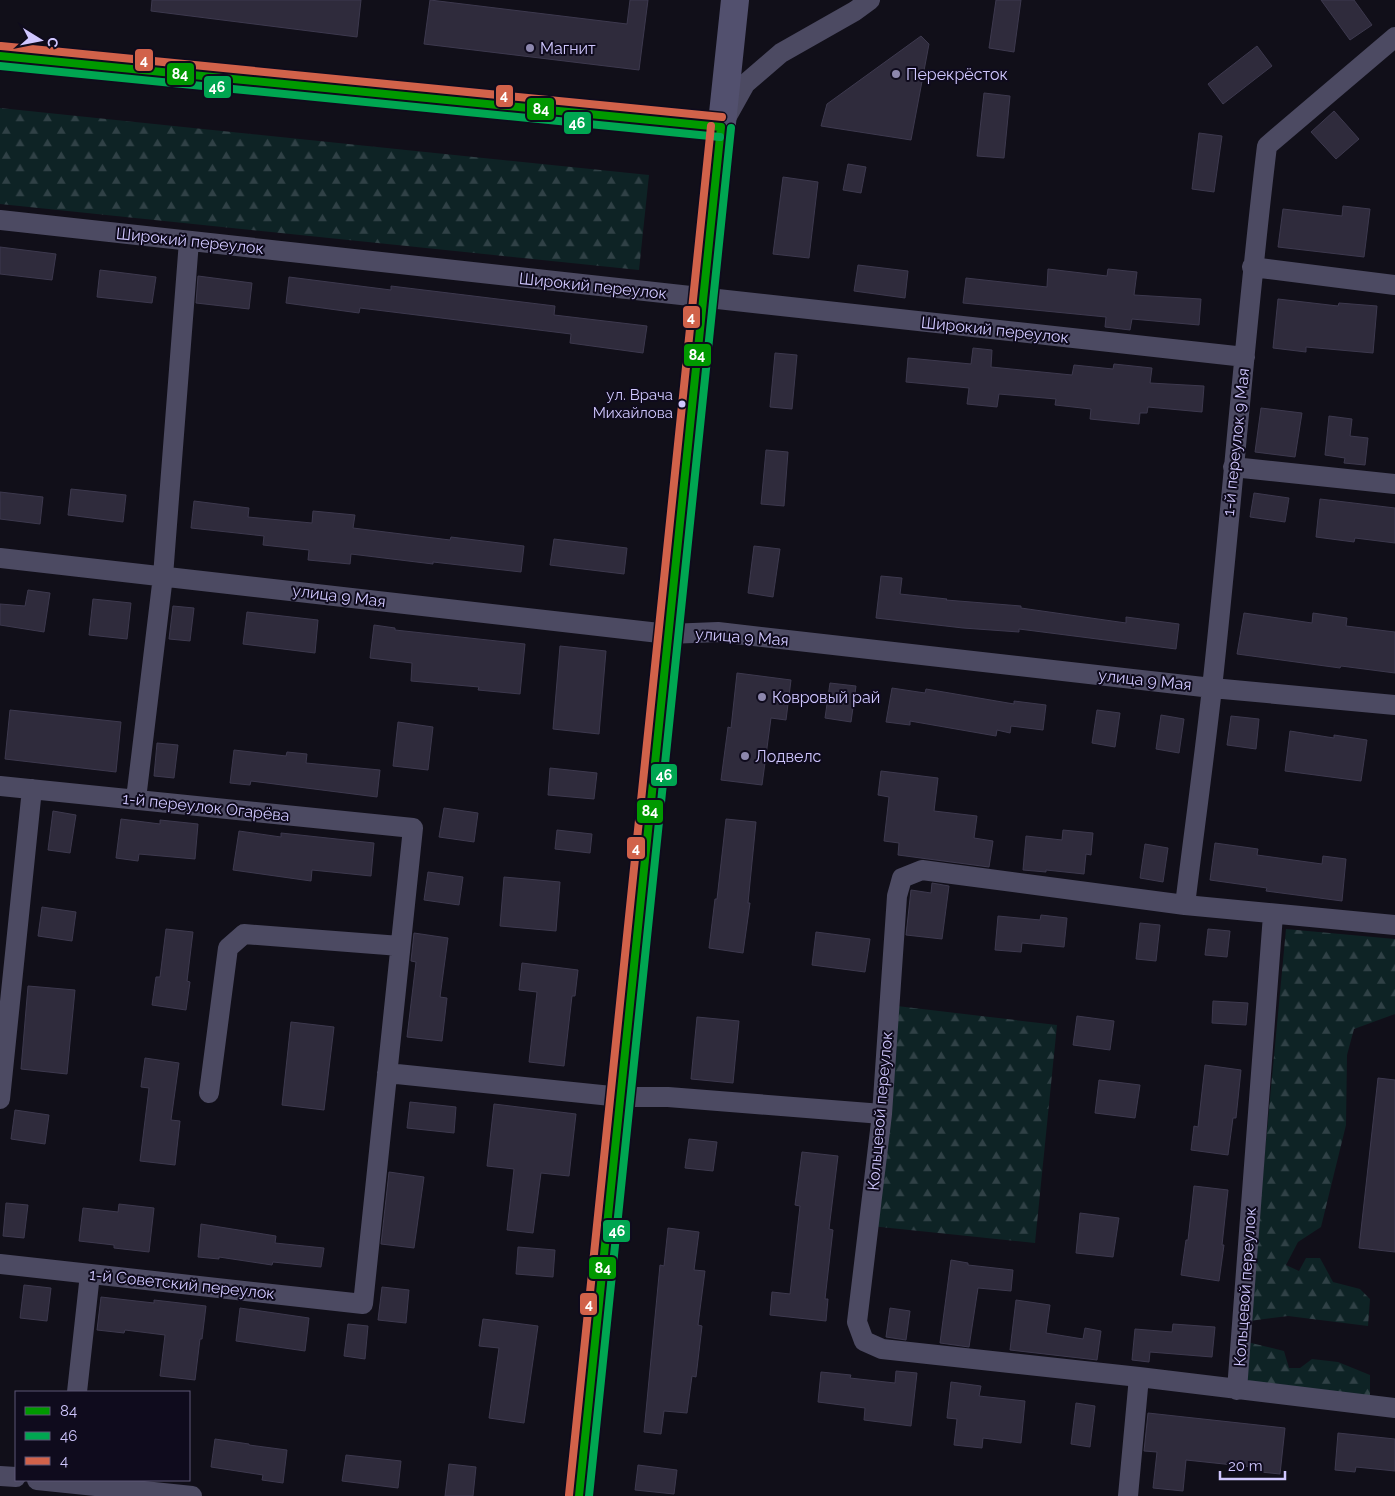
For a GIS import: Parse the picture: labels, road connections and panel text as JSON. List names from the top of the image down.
{
  "streets": {
    "street": [
      "Широкий переулок",
      "1-й переулок 9 Мая",
      "улица 9 Мая",
      "1-й переулок Огарёва",
      "Кольцевой переулок",
      "1-й Советский переулок"
    ]
  },
  "crossings": [
    ["Широкий переулок", "1-й переулок 9 Мая"],
    ["1-й переулок 9 Мая", "улица 9 Мая"],
    ["1-й переулок 9 Мая", "Кольцевой переулок"]
  ],
  "places": [
    "Магнит",
    "Перекрёсток",
    "ул. Врача Михайлова",
    "Ковровый рай",
    "Лодвелс"
  ],
  "lines": ["transit line 4", "transit line 84", "transit line 46"],
  "legend": ["84", "46", "4"],
  "scale_bar": "20 m",
  "north": "right"
}
